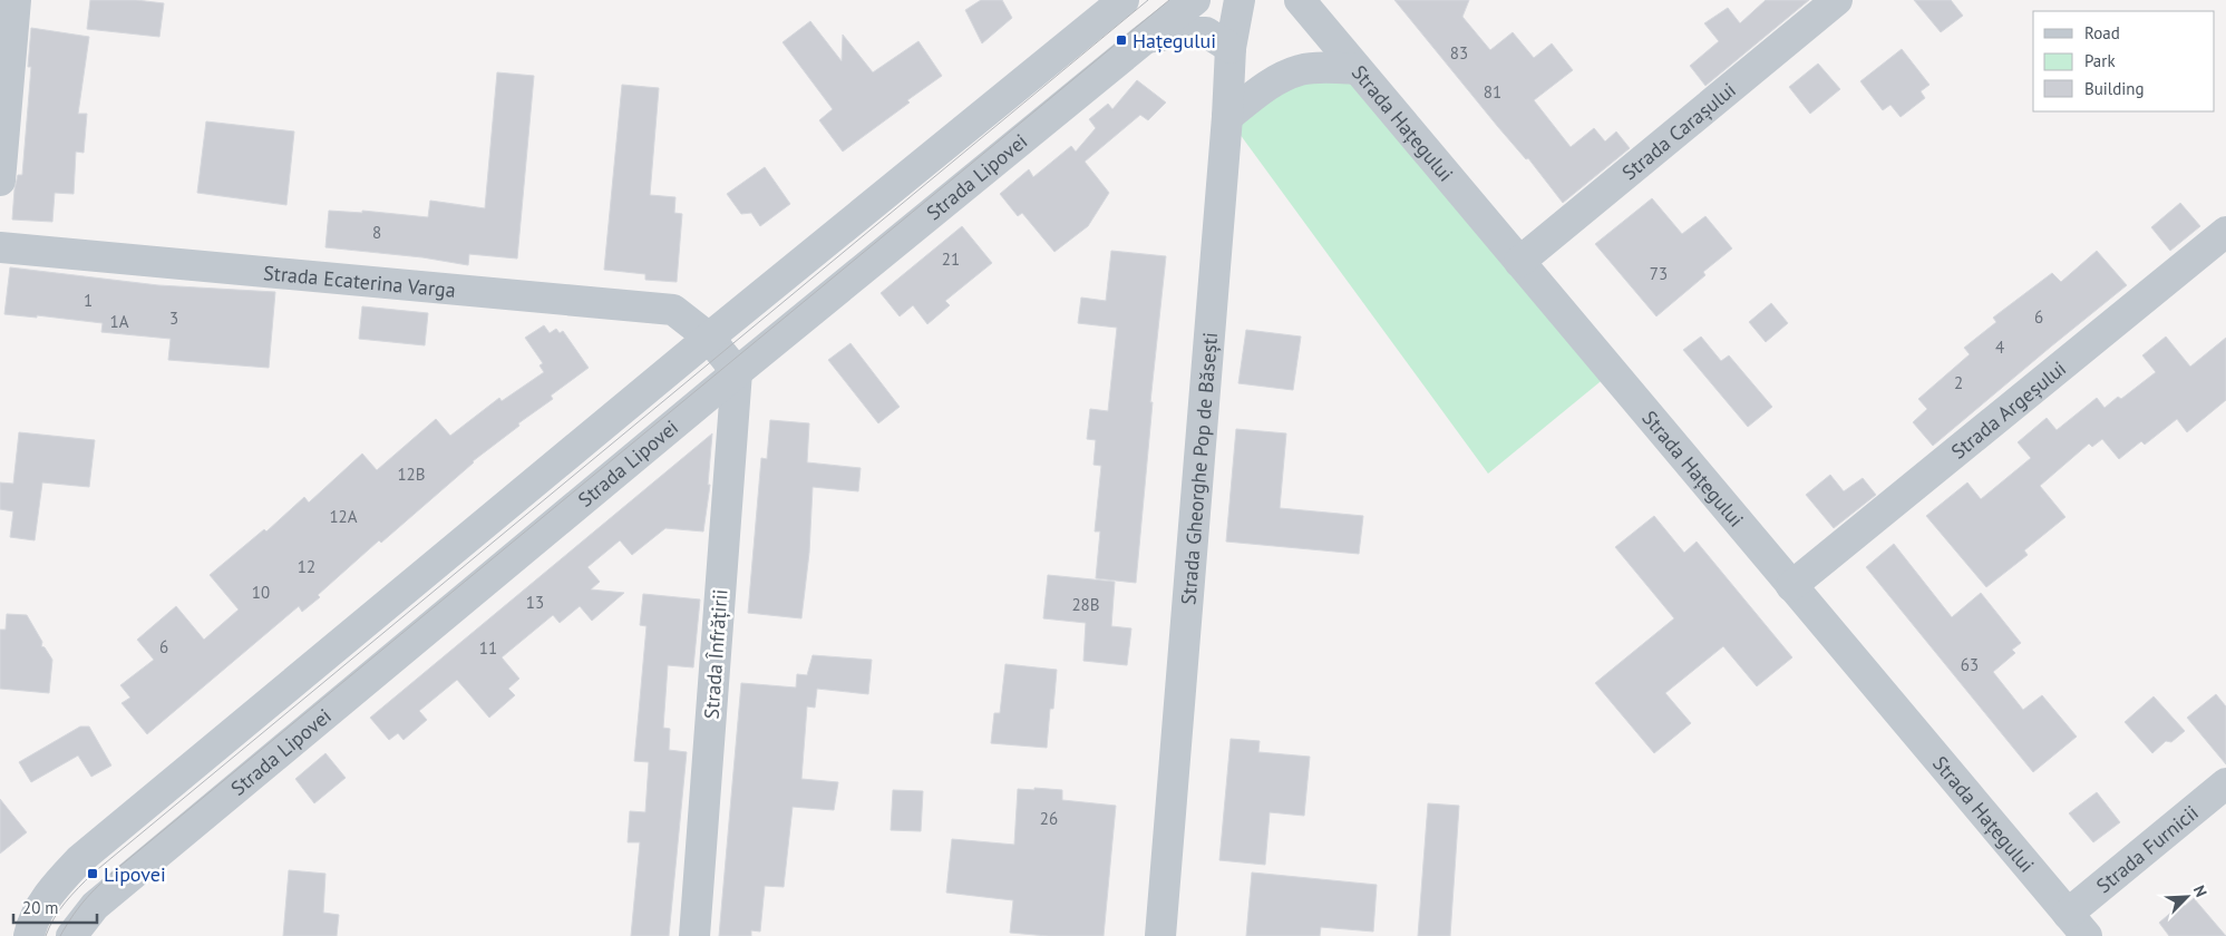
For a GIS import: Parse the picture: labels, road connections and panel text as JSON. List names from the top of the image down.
{
  "streets": {
    "street": [
      "Strada Hațegului",
      "Strada Carașului",
      "Strada Lipovei",
      "Strada Ecaterina Varga",
      "Strada Argeșului",
      "Strada Gheorghe Pop de Băsești",
      "Strada Înfrățirii",
      "Strada Furnicii"
    ]
  },
  "crossings": [
    ["Strada Hațegului", "Strada Carașului"],
    ["Strada Hațegului", "Strada Argeșului"],
    ["Strada Hațegului", "Strada Furnicii"],
    ["Strada Lipovei", "Strada Ecaterina Varga"],
    ["Strada Lipovei", "Strada Înfrățirii"],
    ["Strada Ecaterina Varga", "Strada Înfrățirii"]
  ],
  "places": {
    "transit": ["Hațegului", "Lipovei"]
  },
  "house_numbers": [
    "83",
    "81",
    "8",
    "21",
    "73",
    "1",
    "6",
    "3",
    "1A",
    "4",
    "2",
    "12B",
    "12A",
    "12",
    "10",
    "13",
    "28B",
    "6",
    "11",
    "63",
    "26"
  ],
  "legend": ["Road", "Park", "Building"],
  "scale_bar": "20 m",
  "north": "top right"
}
